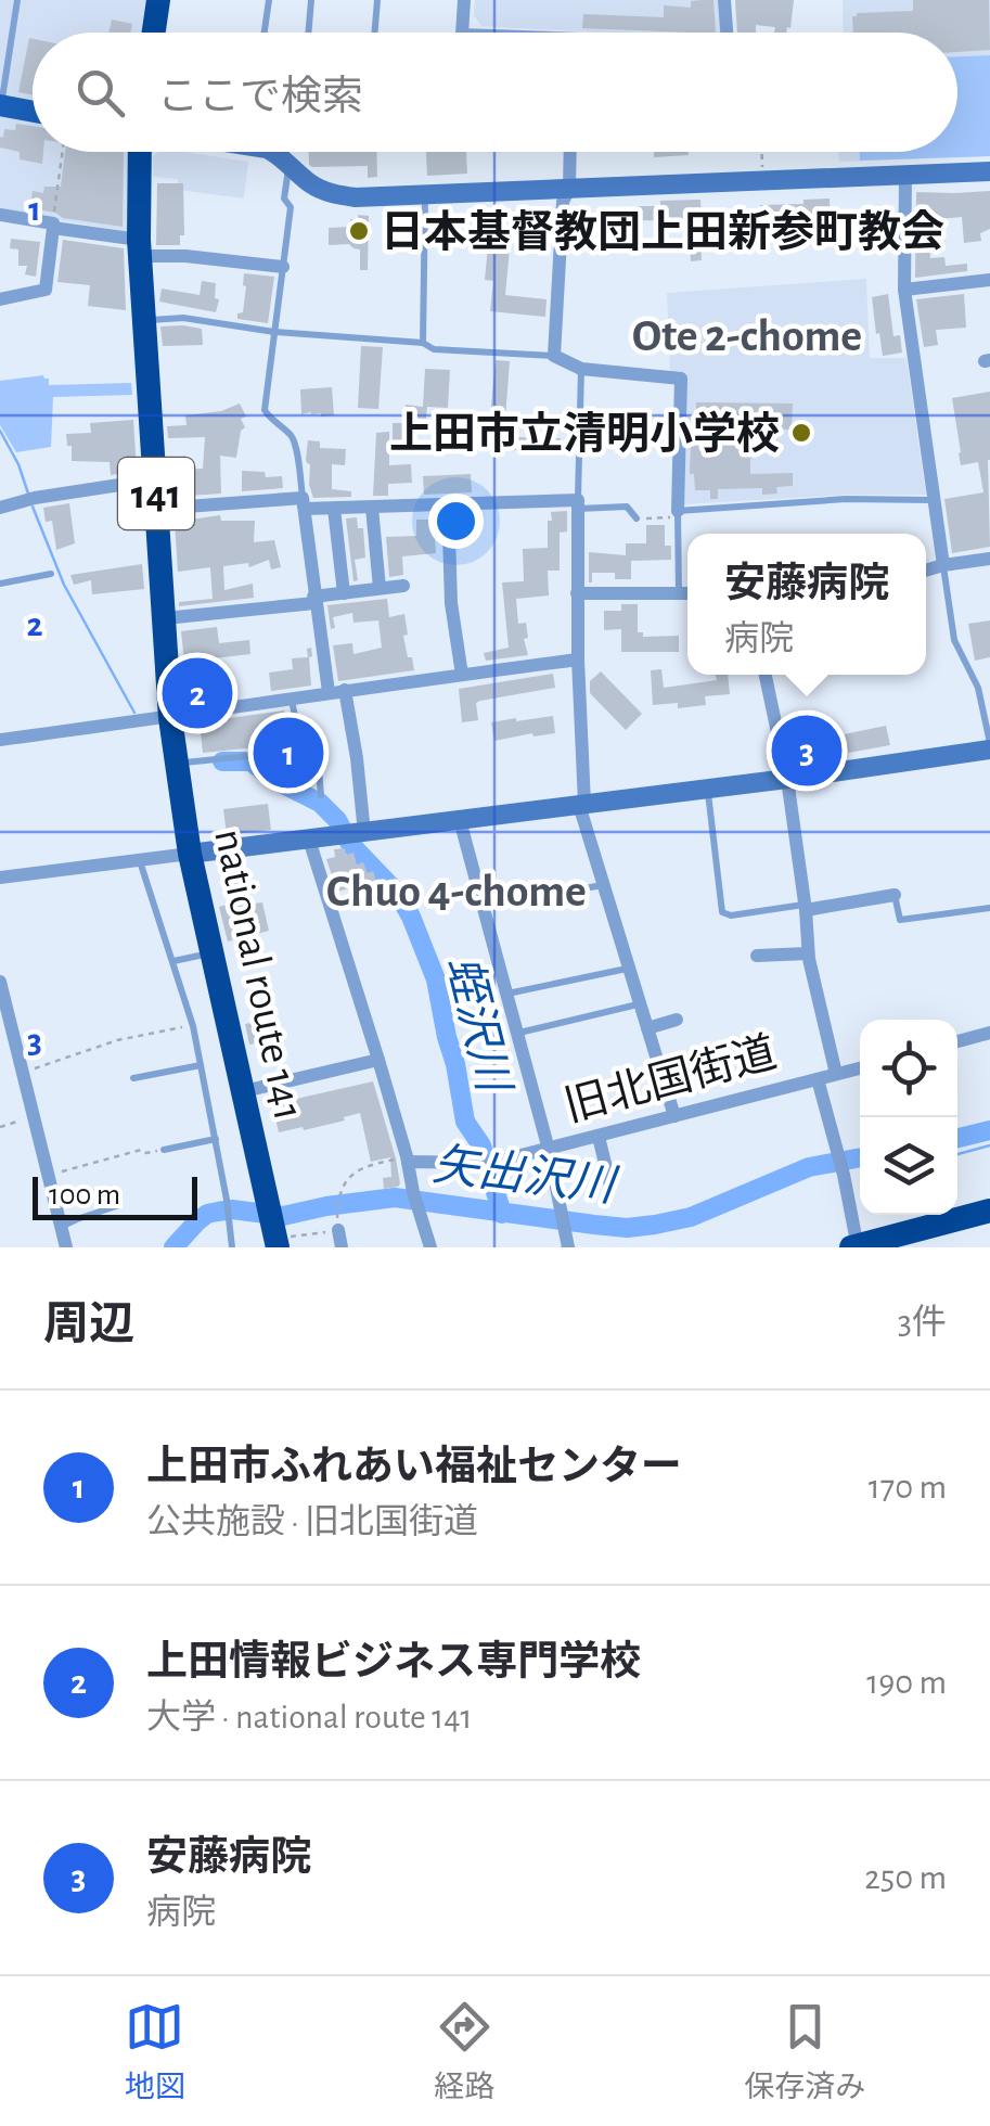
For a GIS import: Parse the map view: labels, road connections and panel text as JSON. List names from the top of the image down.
{
  "streets": {
    "highway": ["141", "national route 141"],
    "street": ["旧北国街道"]
  },
  "districts": ["Ote 2-chome", "Chuo 4-chome"],
  "water": ["蛭沢川", "矢出沢川"],
  "places": ["日本基督教団上田新参町教会", "上田市立清明小学校"],
  "scale_bar": "100 m",
  "page": {
    "search": "ここで検索",
    "popup": ["安藤病院", "病院"],
    "pins": ["2", "3", "1"],
    "scale": "100 m",
    "heading": ["周辺", "3件"],
    "list": [
      {
        "mark": "1",
        "name": "上田市ふれあい福祉センター",
        "note": "公共施設 · 旧北国街道",
        "value": "170 m"
      },
      {
        "mark": "2",
        "name": "上田情報ビジネス専門学校",
        "note": "大学 · national route 141",
        "value": "190 m"
      },
      {
        "mark": "3",
        "name": "安藤病院",
        "note": "病院",
        "value": "250 m"
      }
    ],
    "nav": ["地図", "経路", "保存済み"]
  },
  "grid": {
    "rows": ["1", "2", "3"]
  }
}
